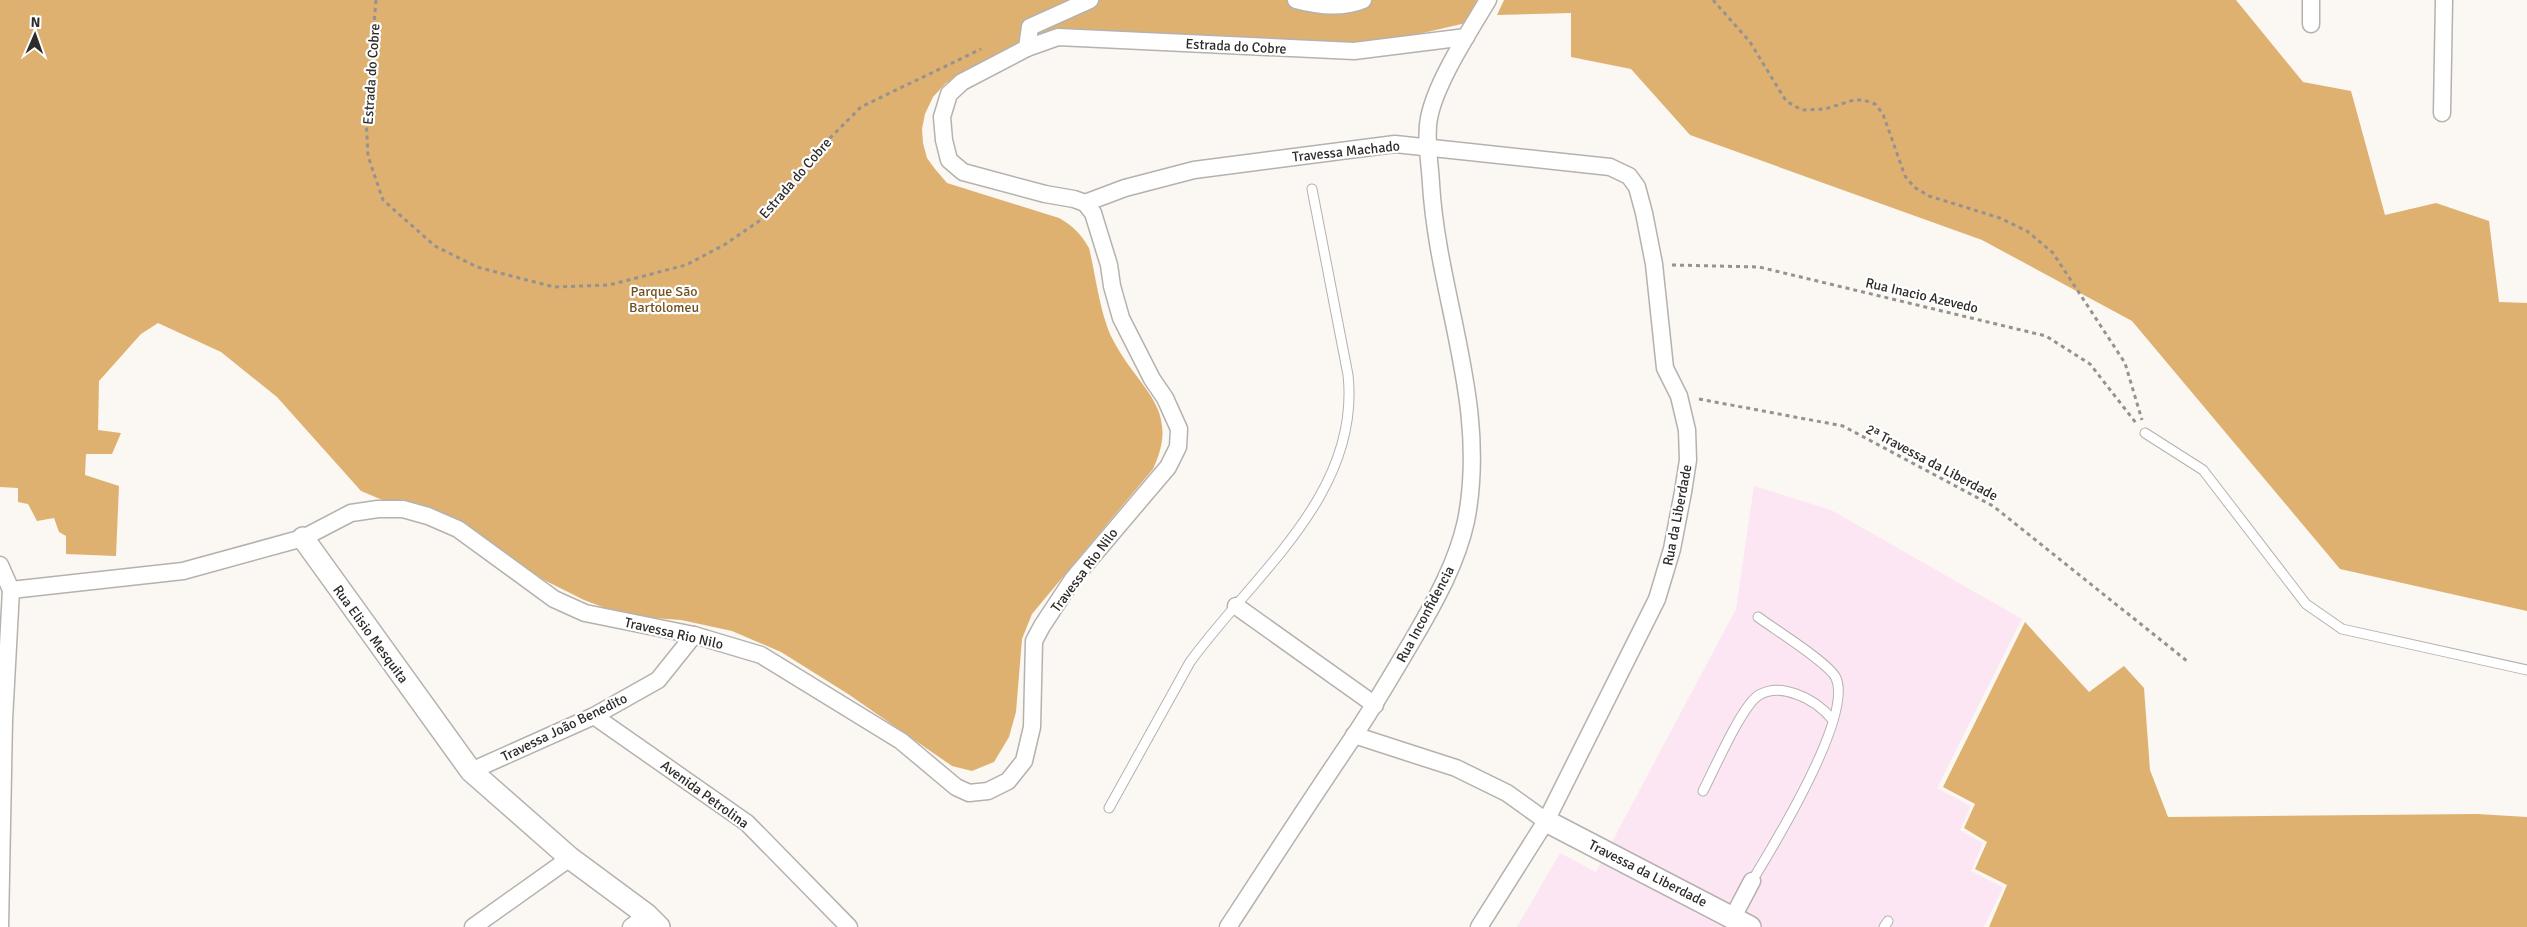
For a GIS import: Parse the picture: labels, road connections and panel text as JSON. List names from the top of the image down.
{
  "streets": {
    "street": [
      "Estrada do Cobre",
      "Travessa Machado",
      "Rua da Liberdade",
      "Travessa Rio Nilo",
      "Rua Inconfidencia",
      "Rua Elisio Mesquita",
      "Travessa João Benedito",
      "Avenida Petrolina",
      "Travessa da Liberdade"
    ],
    "path": ["Rua Inacio Azevedo", "2ª Travessa da Liberdade"]
  },
  "crossings": [
    ["Estrada do Cobre", "Rua Inconfidencia"],
    ["Travessa Machado", "Rua da Liberdade"],
    ["Travessa Machado", "Travessa Rio Nilo"],
    ["Travessa Machado", "Rua Inconfidencia"],
    ["Rua Inacio Azevedo", "Rua da Liberdade"],
    ["2ª Travessa da Liberdade", "Rua da Liberdade"],
    ["Rua da Liberdade", "Travessa da Liberdade"],
    ["Travessa Rio Nilo", "Rua Elisio Mesquita"],
    ["Travessa Rio Nilo", "Travessa João Benedito"],
    ["Rua Elisio Mesquita", "Travessa João Benedito"],
    ["Travessa João Benedito", "Avenida Petrolina"]
  ],
  "parks": ["Parque São Bartolomeu"],
  "north": "top"
}
